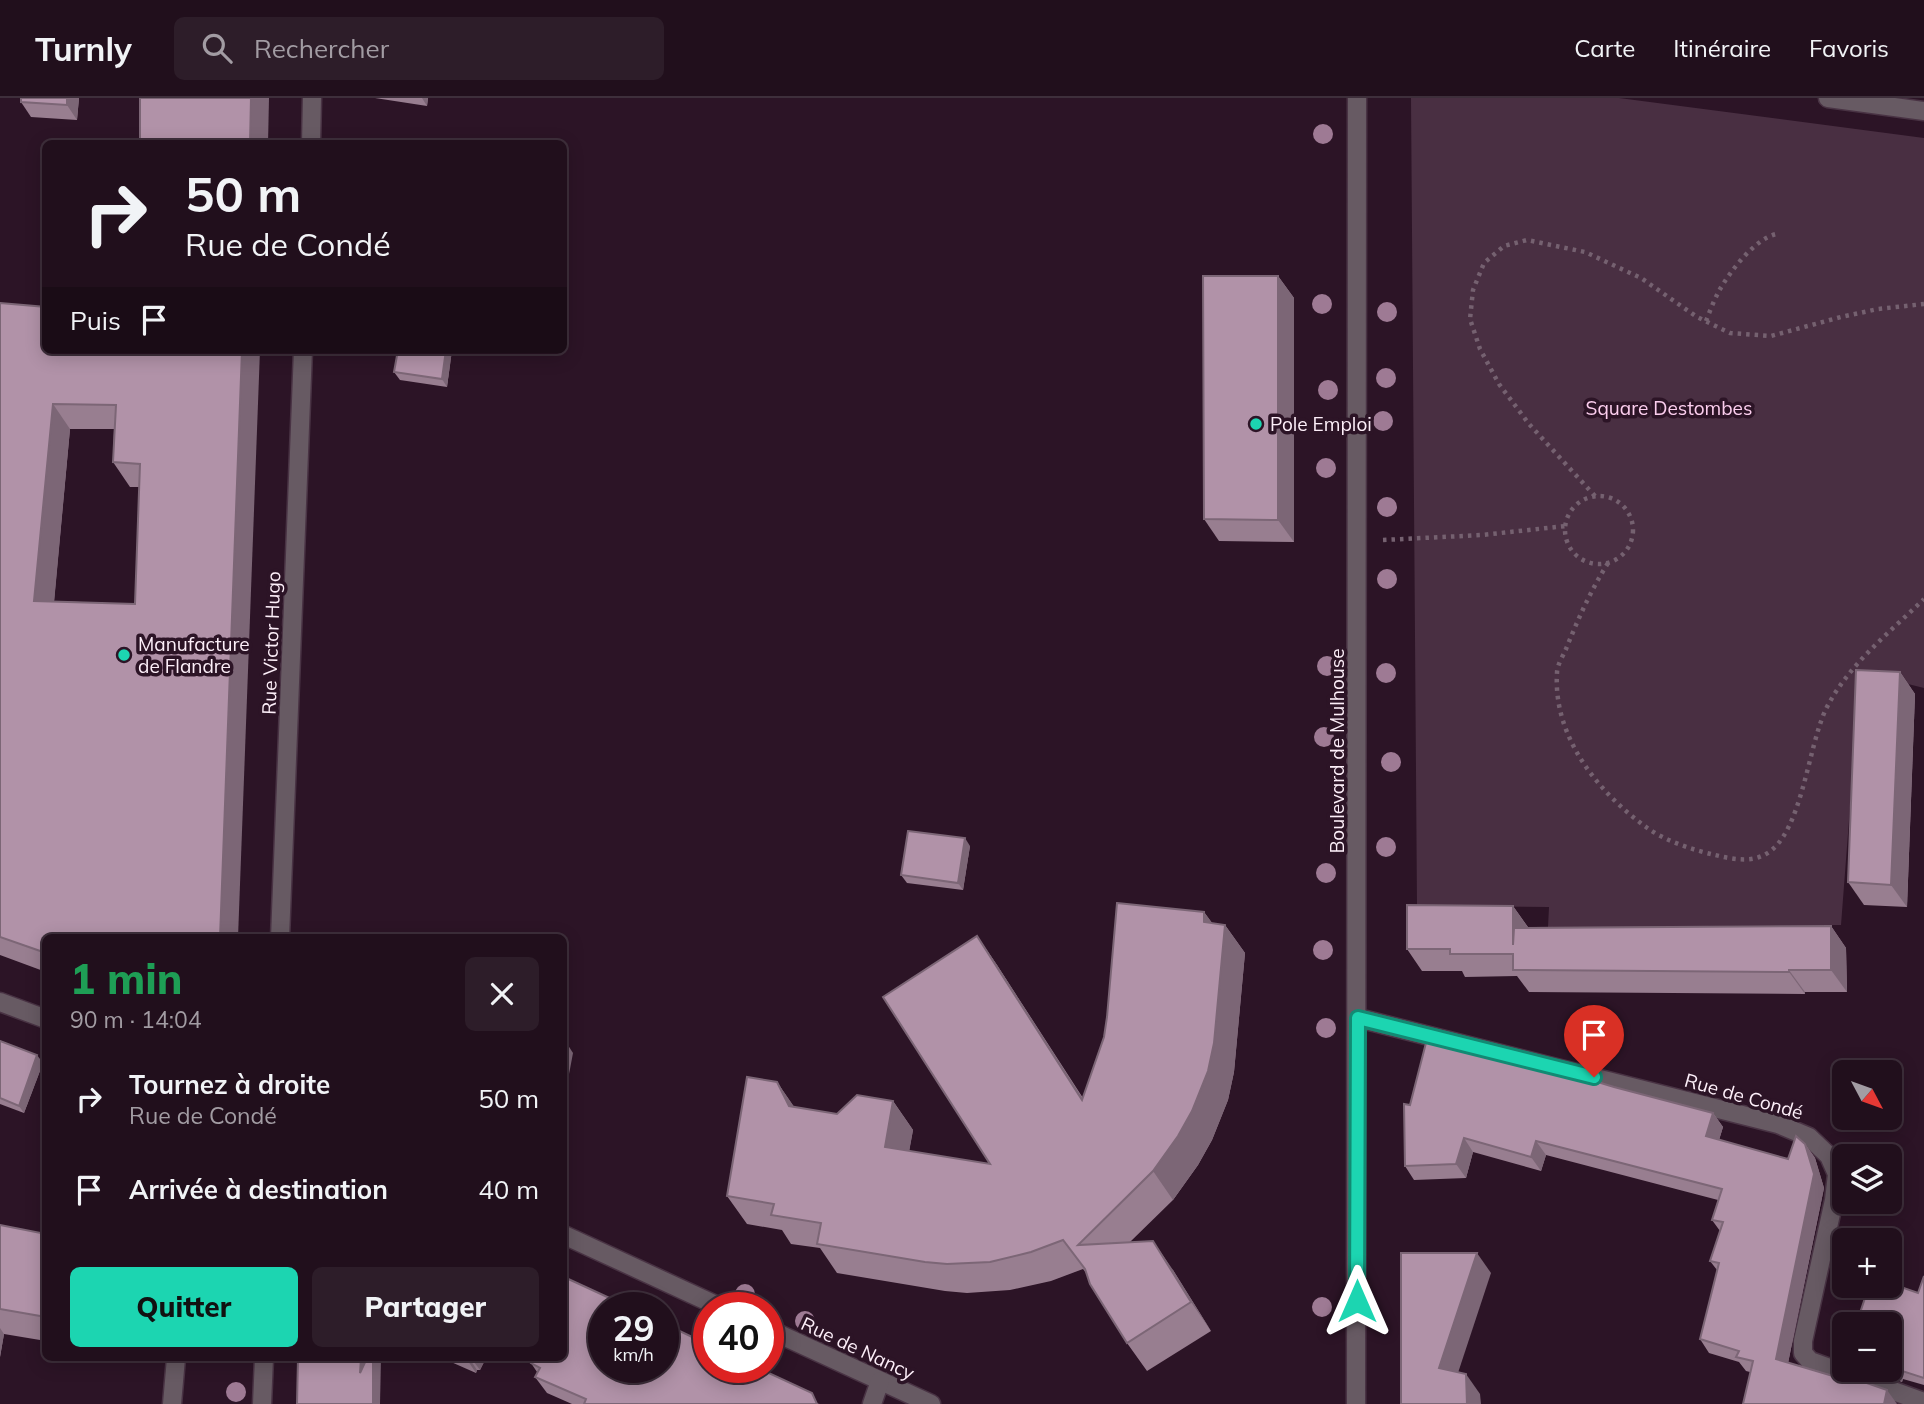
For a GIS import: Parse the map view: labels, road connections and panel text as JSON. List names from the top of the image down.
{
  "streets": {
    "street": [
      "Rue Victor Hugo",
      "Boulevard de Mulhouse",
      "Rue de Condé",
      "Rue de Nancy"
    ]
  },
  "crossings": [
    ["Boulevard de Mulhouse", "Rue de Condé"]
  ],
  "parks": ["Square Destombes"],
  "places": ["Pole Emploi", "Manufacture de Flandre"],
  "north": "bottom right",
  "page": {
    "header": "Turnly",
    "search": "Rechercher",
    "nav": ["Carte", "Itinéraire", "Favoris"],
    "turn": ["50 m", "Rue de Condé"],
    "then": "Puis",
    "heading": ["1 min", "90 m · 14:04"],
    "list": [
      {
        "name": "Tournez à droite",
        "note": "Rue de Condé",
        "value": "50 m"
      },
      {
        "name": "Arrivée à destination",
        "value": "40 m"
      }
    ],
    "map_buttons": ["+", "−"],
    "buttons": ["Quitter", "Partager"],
    "speed": "29 km/h",
    "limit": "40"
  }
}
